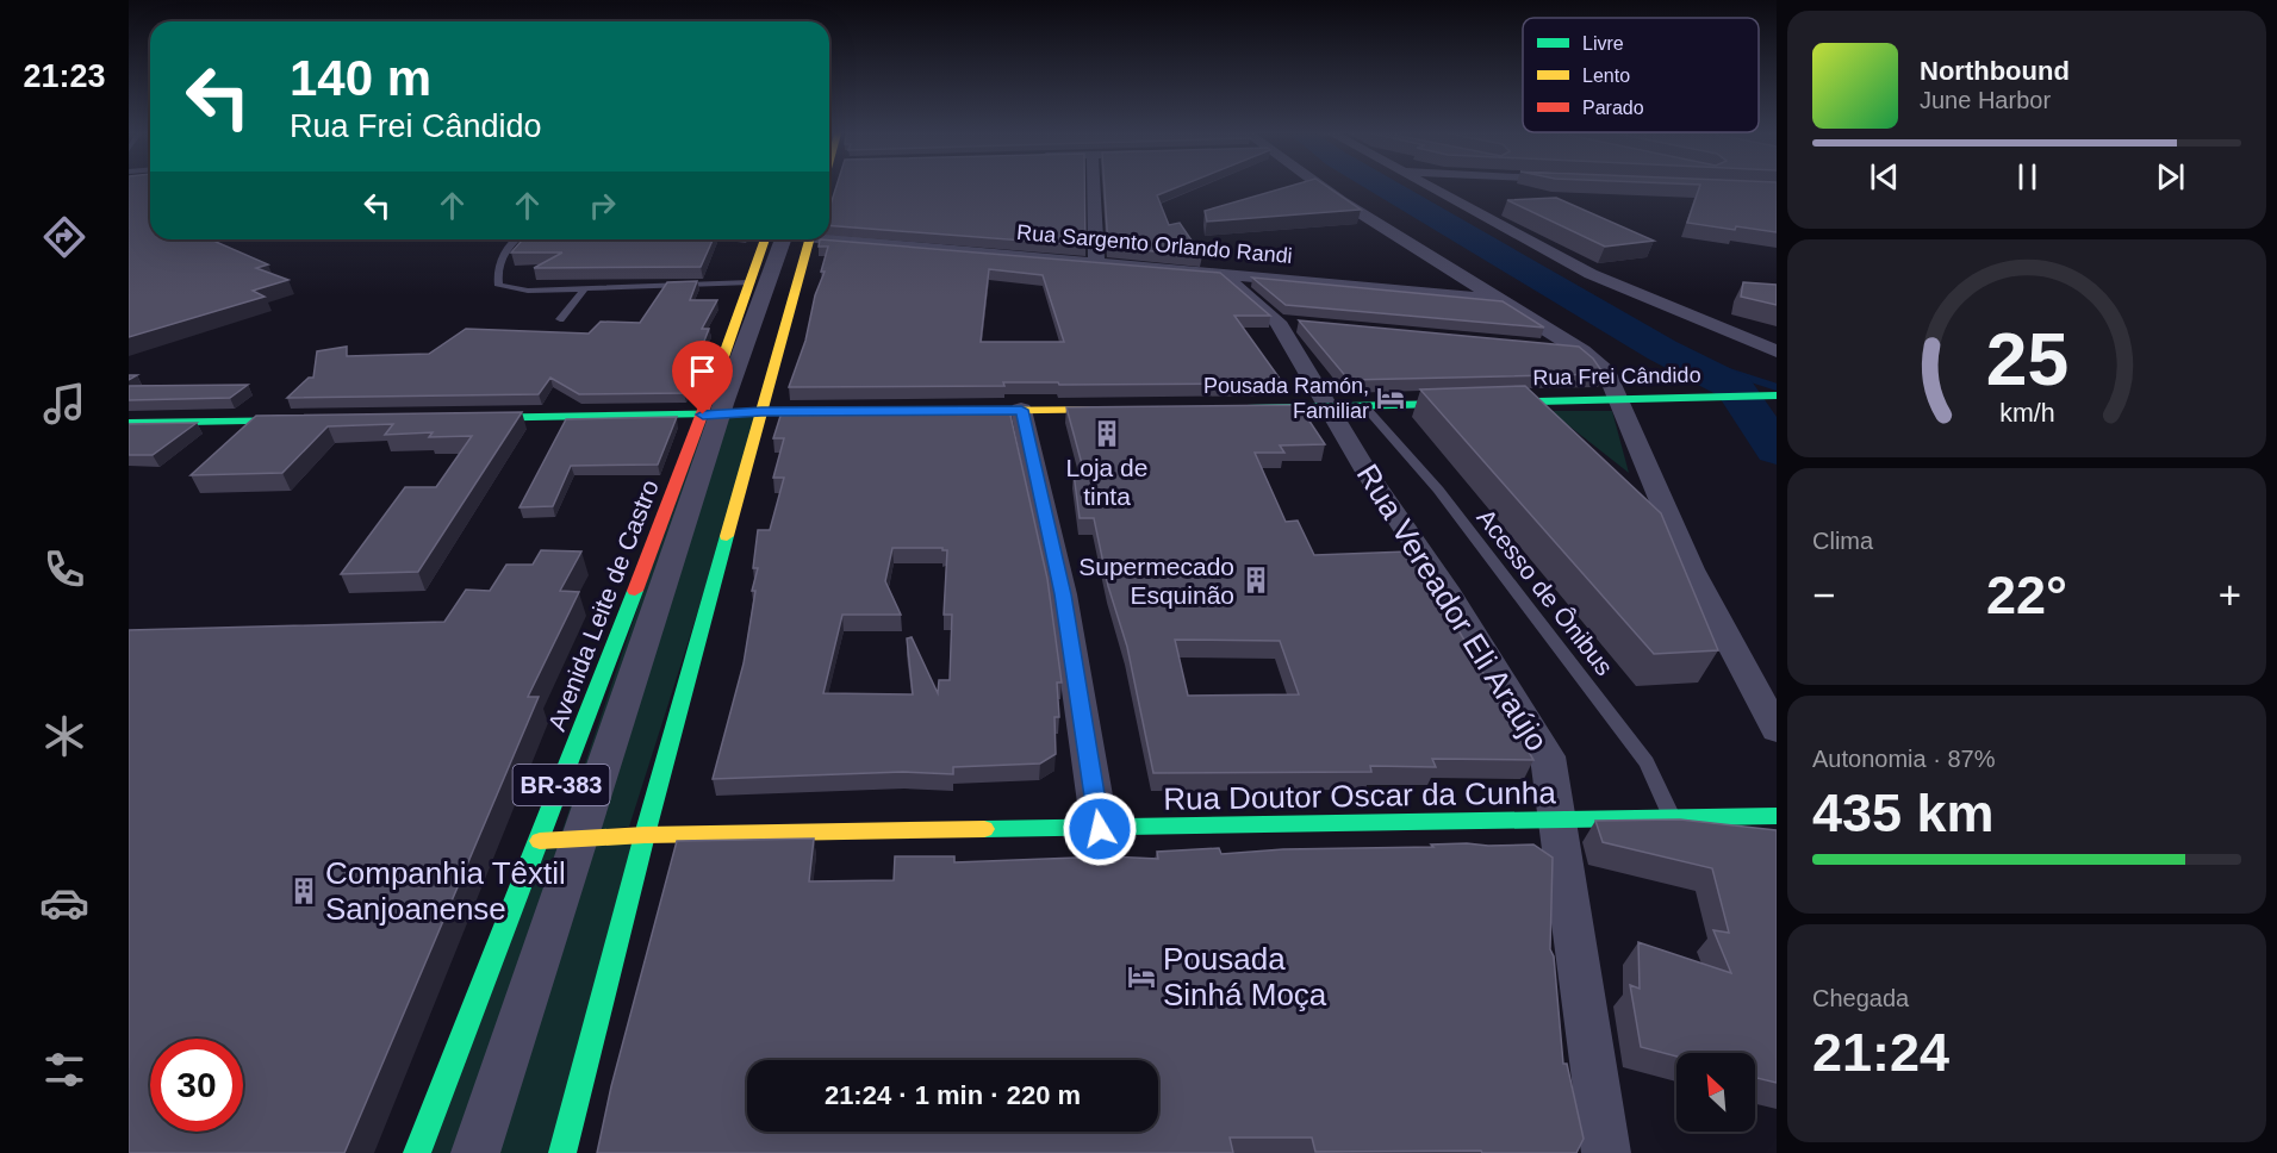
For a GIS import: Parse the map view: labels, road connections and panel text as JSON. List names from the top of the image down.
{
  "streets": {
    "main road": [
      "Rua Frei Cândido",
      "Avenida Leite de Castro",
      "BR-383",
      "Rua Doutor Oscar da Cunha"
    ],
    "street": ["Rua Sargento Orlando Randi", "Rua Vereador Eli Araújo"],
    "lane": ["Acesso de Ônibus"]
  },
  "crossings": [
    ["Rua Sargento Orlando Randi", "Rua Vereador Eli Araújo"],
    ["Rua Frei Cândido", "Acesso de Ônibus"],
    ["Rua Frei Cândido", "Rua Vereador Eli Araújo"],
    ["Acesso de Ônibus", "Rua Doutor Oscar da Cunha"],
    ["Avenida Leite de Castro", "Rua Doutor Oscar da Cunha"],
    ["Rua Vereador Eli Araújo", "Rua Doutor Oscar da Cunha"]
  ],
  "places": {
    "hotel": ["Pousada Ramón, Familiar", "Pousada Sinhá Moça"],
    "building": ["Loja de tinta", "Supermecado Esquinão", "Companhia Têxtil Sanjoanense"]
  },
  "legend": ["Livre", "Lento", "Parado"],
  "north": "top left",
  "page": {
    "tabs": "21:23",
    "turn": ["140 m", "Rua Frei Cândido"],
    "song": ["Northbound", "June Harbor"],
    "tile": [
      "Clima",
      ["Autonomia · 87%", "435 km"],
      ["Chegada", "21:24"]
    ],
    "heat": ["−", "22°", "+"],
    "limit": "30",
    "trip": "21:24 · 1 min · 220 m",
    "gauge": ["25", "km/h"]
  }
}
